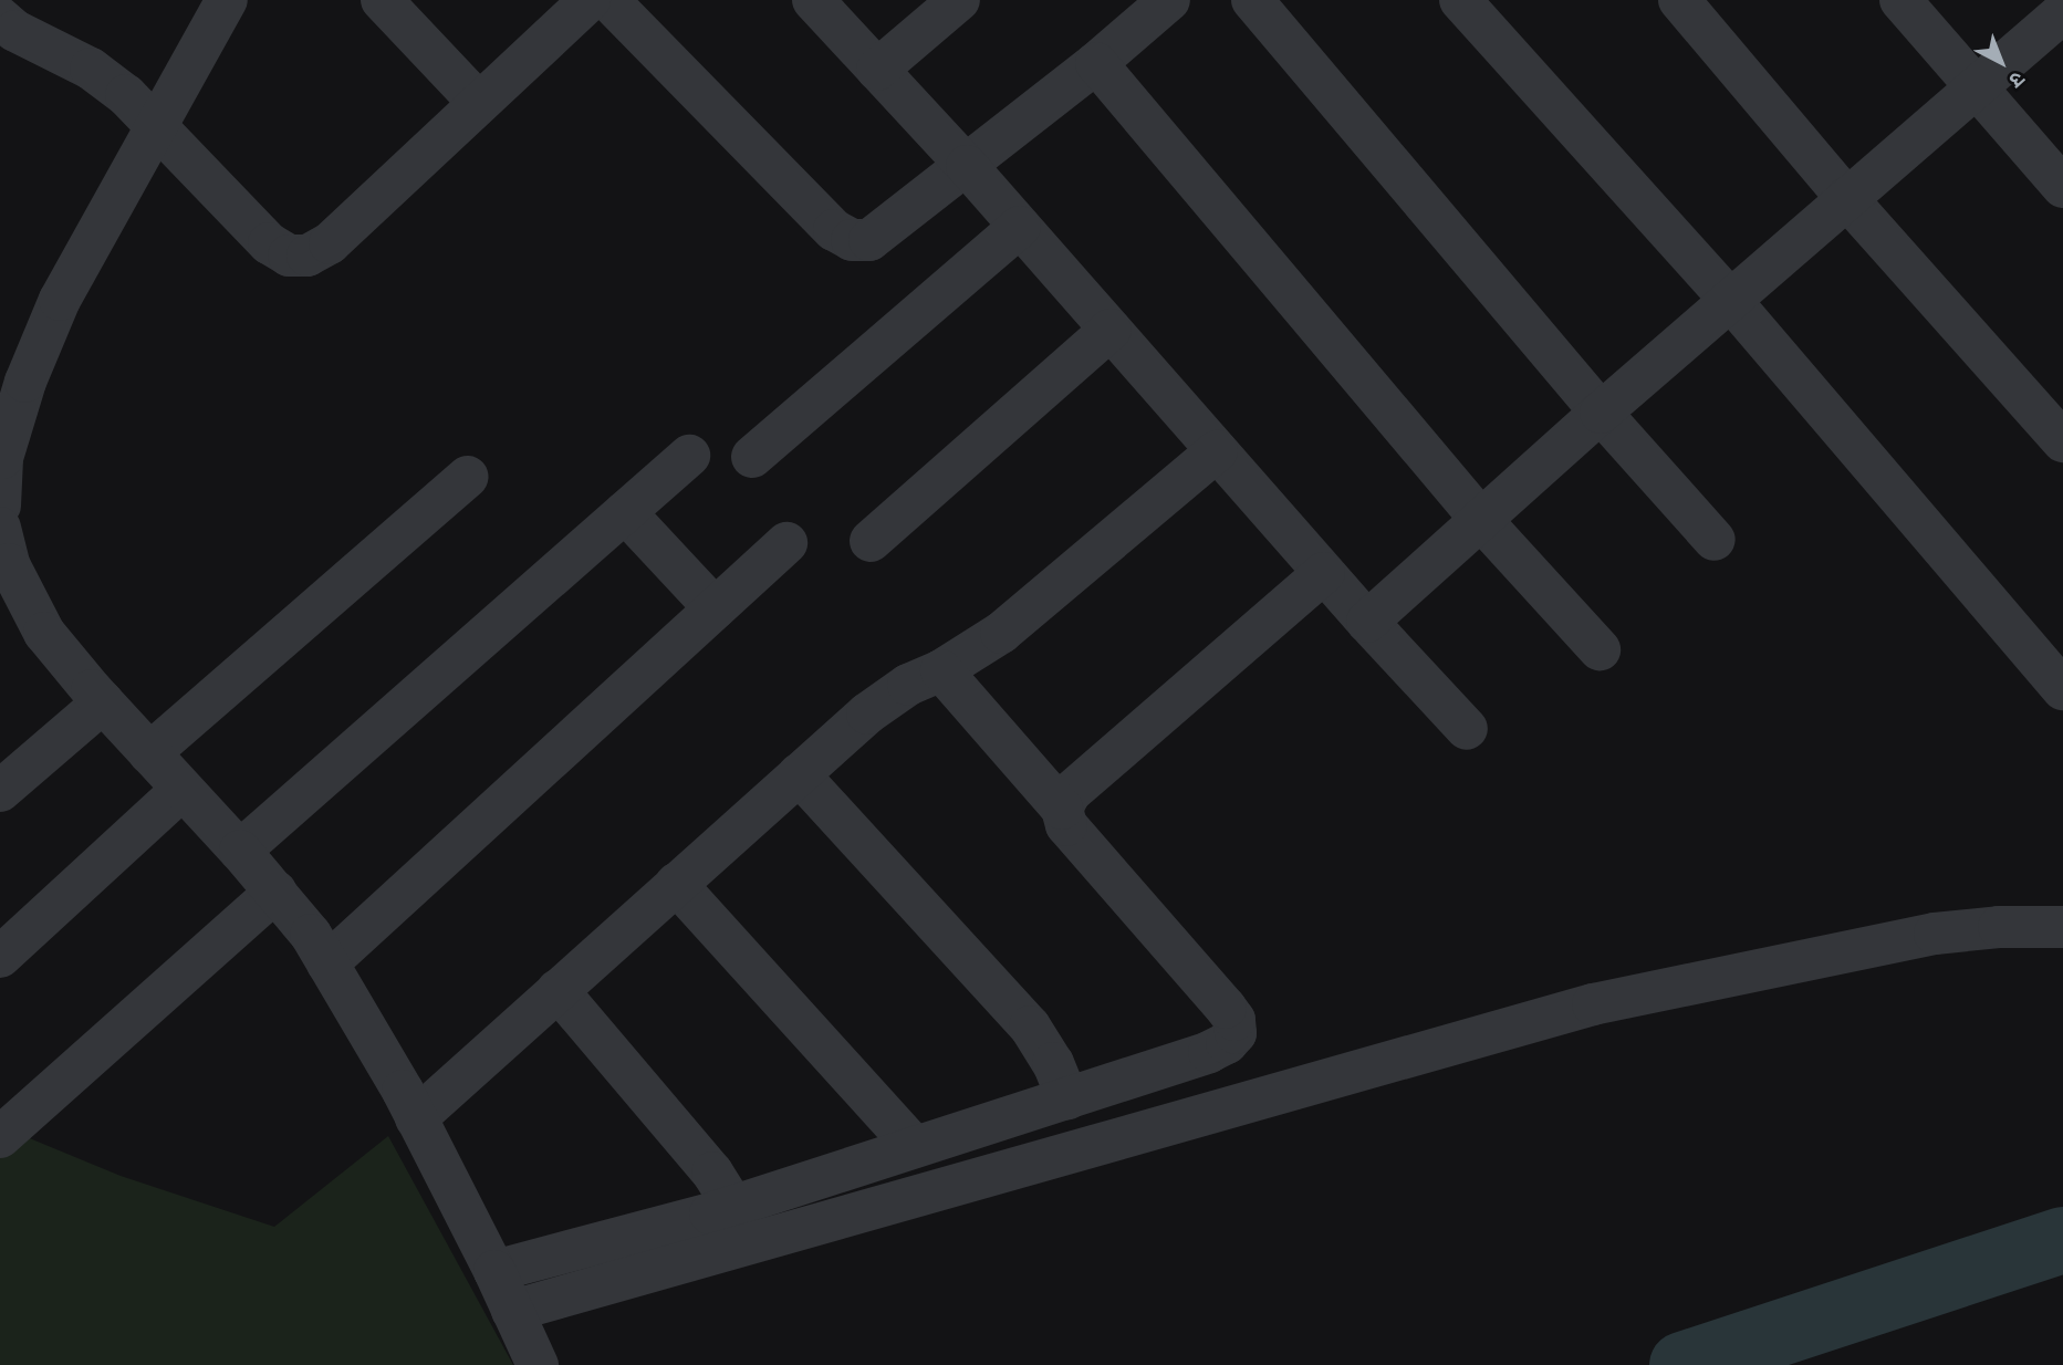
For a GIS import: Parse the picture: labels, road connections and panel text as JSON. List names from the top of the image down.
{
  "north": "bottom right"
}
